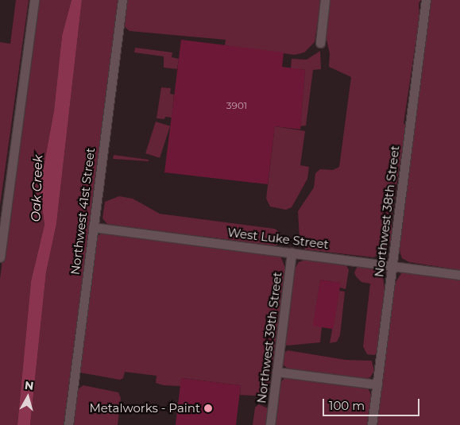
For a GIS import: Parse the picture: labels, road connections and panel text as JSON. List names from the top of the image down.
{
  "streets": {
    "street": [
      "Northwest 41st Street",
      "Northwest 38th Street",
      "West Luke Street",
      "Northwest 39th Street"
    ]
  },
  "crossings": [
    ["Northwest 41st Street", "West Luke Street"],
    ["Northwest 38th Street", "West Luke Street"],
    ["West Luke Street", "Northwest 39th Street"]
  ],
  "water": ["Oak Creek"],
  "places": ["Metalworks - Paint"],
  "house_numbers": ["3901"],
  "scale_bar": "100 m",
  "north": "top"
}
